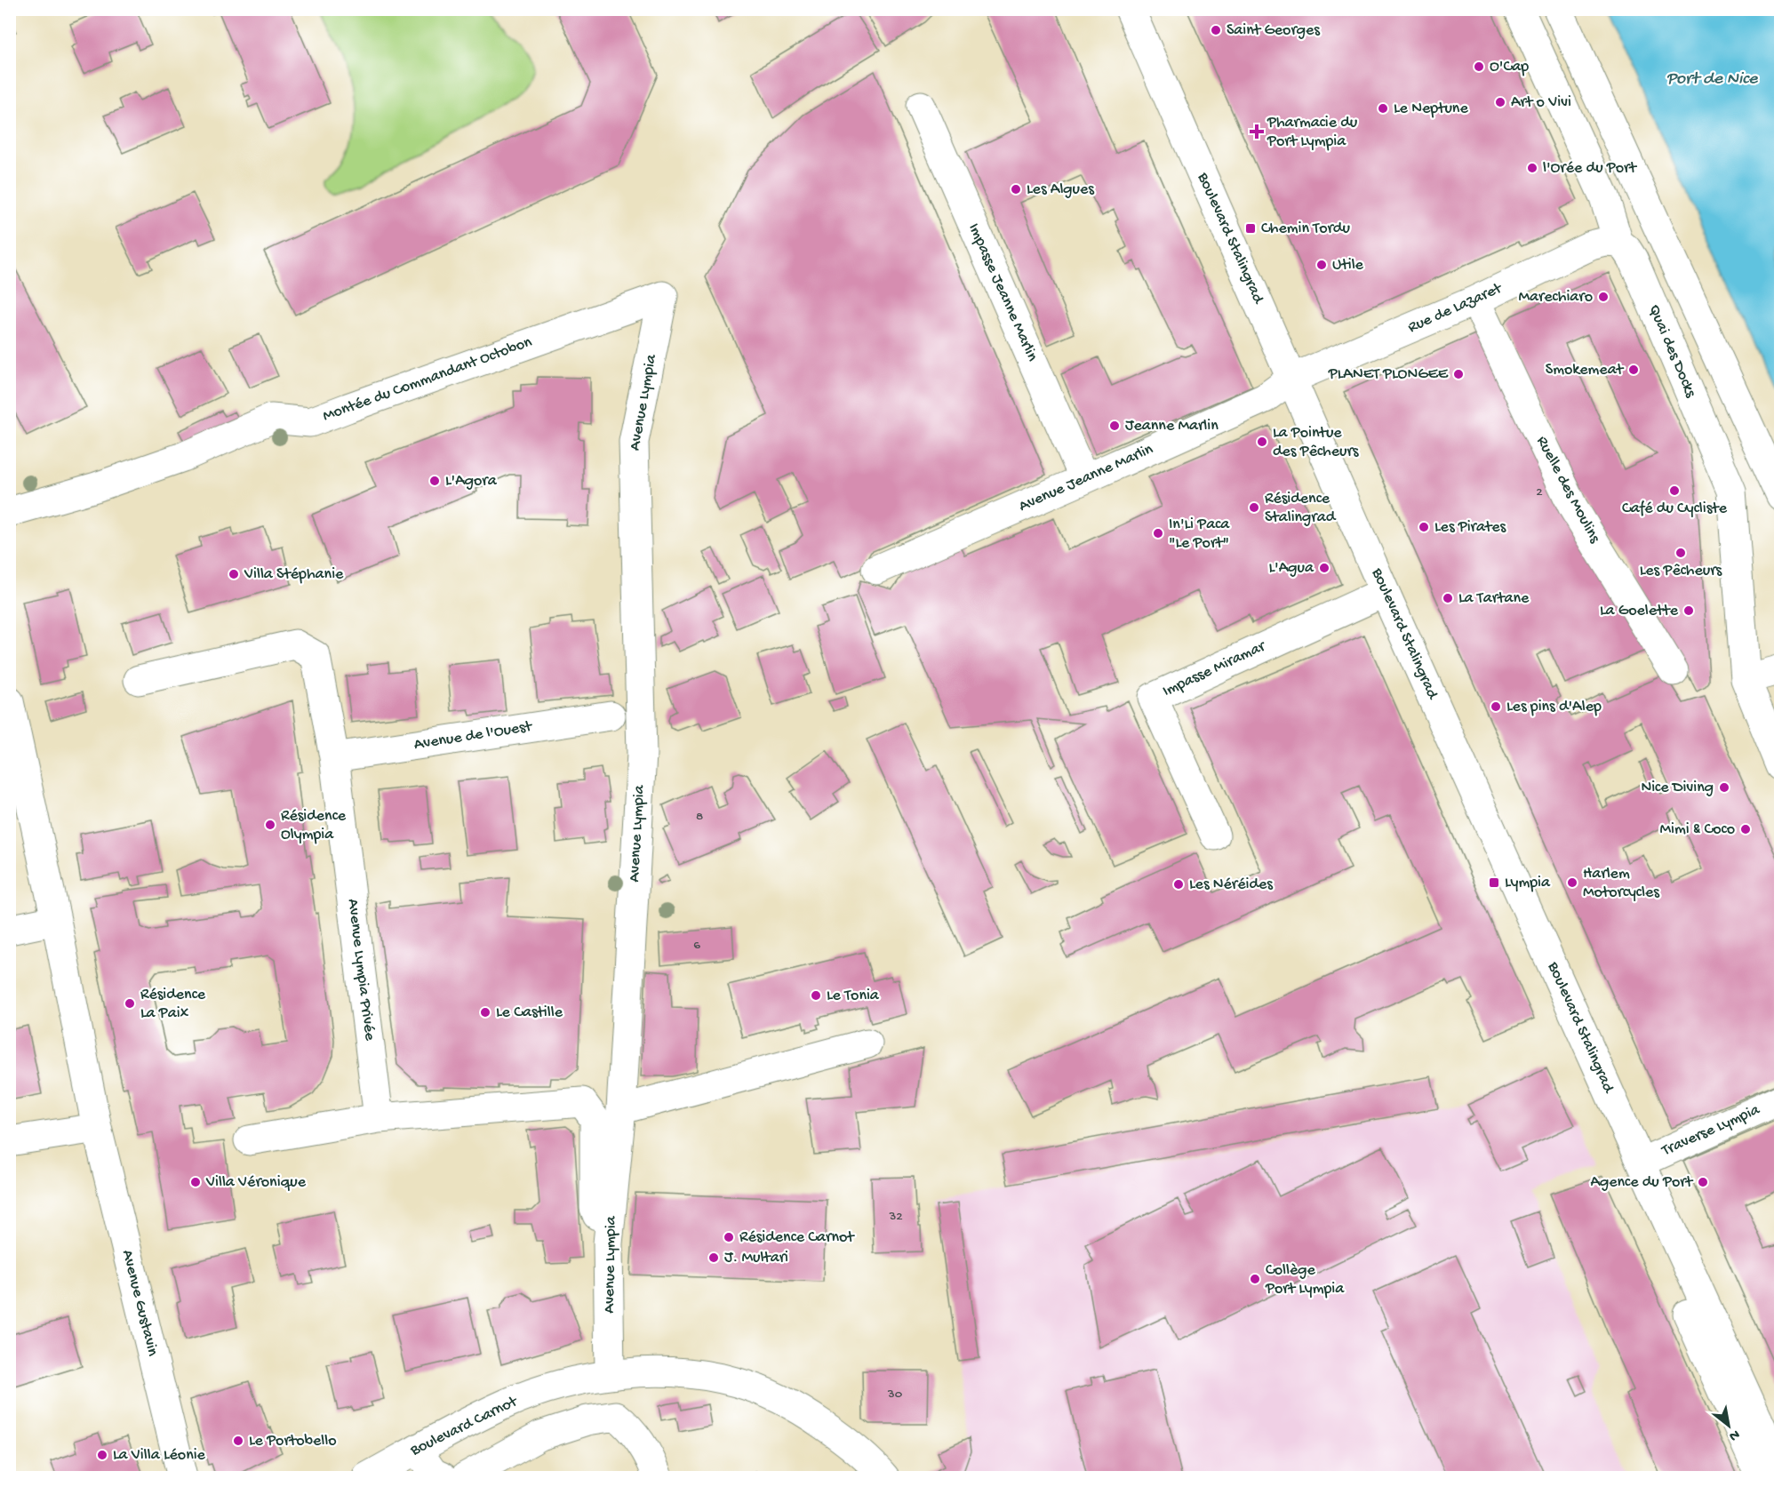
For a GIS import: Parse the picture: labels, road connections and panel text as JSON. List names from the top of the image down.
{
  "streets": {
    "street": [
      "Boulevard Stalingrad",
      "Impasse Jeanne Marlin",
      "Rue de Lazaret",
      "Quai des Docks",
      "Montée du Commandant Octobon",
      "Avenue Lympia",
      "Avenue Jeanne Marlin",
      "Ruelle des Moulins",
      "Impasse Miramar",
      "Avenue de l'Ouest",
      "Avenue Lympia Privée",
      "Traverse Lympia",
      "Avenue Gustavin",
      "Boulevard Carnot"
    ]
  },
  "crossings": [
    ["Boulevard Stalingrad", "Rue de Lazaret"],
    ["Boulevard Stalingrad", "Avenue Jeanne Marlin"],
    ["Boulevard Stalingrad", "Impasse Miramar"],
    ["Boulevard Stalingrad", "Traverse Lympia"],
    ["Impasse Jeanne Marlin", "Avenue Jeanne Marlin"],
    ["Rue de Lazaret", "Quai des Docks"],
    ["Rue de Lazaret", "Avenue Jeanne Marlin"],
    ["Rue de Lazaret", "Ruelle des Moulins"],
    ["Montée du Commandant Octobon", "Avenue Lympia"],
    ["Avenue Lympia", "Boulevard Carnot"],
    ["Avenue de l'Ouest", "Avenue Lympia Privée"]
  ],
  "water": ["Port de Nice"],
  "places": {
    "other": [
      "Saint Georges",
      "O'Cap",
      "Art o Vivi",
      "Le Neptune",
      "l'Orée du Port",
      "Les Algues",
      "Utile",
      "Marechiaro",
      "Smokemeat",
      "PLANET PLONGEE",
      "Jeanne Marlin",
      "La Pointue des Pêcheurs",
      "L'Agora",
      "Café du Cycliste",
      "Résidence Stalingrad",
      "Les Pirates",
      "In'Li Paca \"Le Port\"",
      "Les Pêcheurs",
      "L'Agua",
      "Villa Stéphanie",
      "La Tartane",
      "La Goelette",
      "Les pins d'Alep",
      "Nice Diving",
      "Résidence Olympia",
      "Mimi & Coco",
      "Harlem Motorcycles",
      "Les Néréides",
      "Le Tonia",
      "Résidence La Paix",
      "Le Castille",
      "Villa Véronique",
      "Agence du Port",
      "Résidence Carnot",
      "J. Multari",
      "Collège Port Lympia",
      "Le Portobello",
      "La Villa Léonie"
    ],
    "health": ["Pharmacie du Port Lympia"],
    "transit": ["Chemin Tordu", "Lympia"]
  },
  "house_numbers": [
    "2",
    "8",
    "6",
    "32",
    "30"
  ],
  "north": "bottom right"
}
